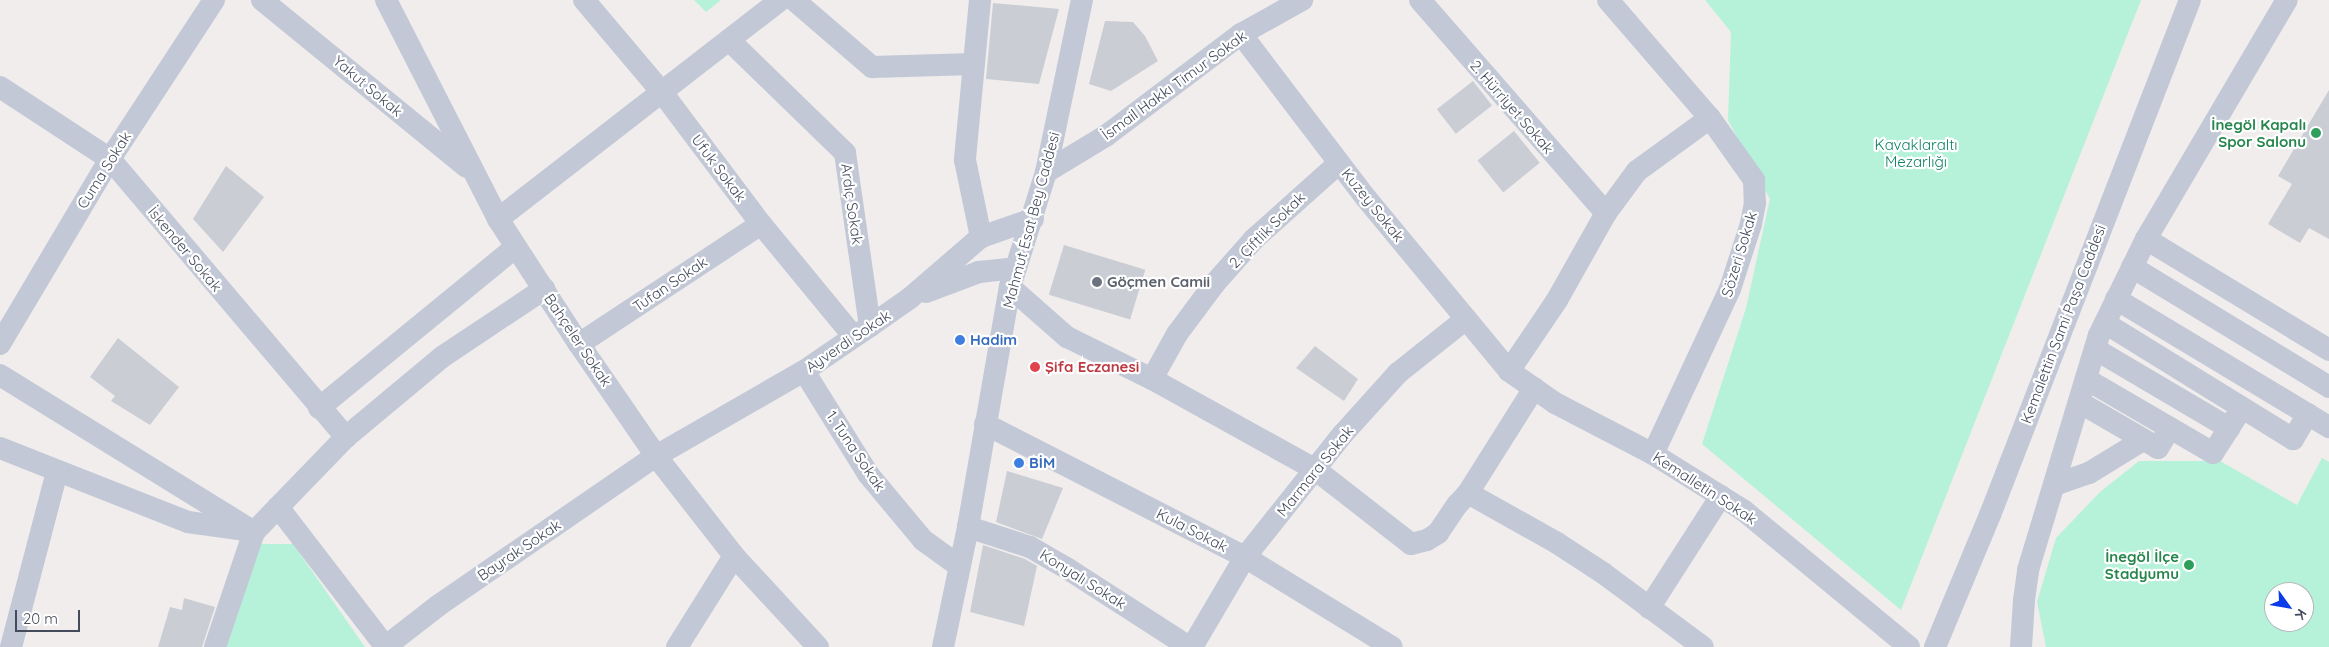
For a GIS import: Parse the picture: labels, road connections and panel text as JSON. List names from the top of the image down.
{
  "streets": {
    "street": [
      "İsmail Hakkı Timur Sokak",
      "Yakut Sokak",
      "2. Hürriyet Sokak",
      "Ufuk Sokak",
      "Cuma Sokak",
      "Ardıç Sokak",
      "Kuzey Sokak",
      "Mahmut Esat Bey Caddesi",
      "2. Çiftlik Sokak",
      "İskender Sokak",
      "Sözeri Sokak",
      "Tufan Sokak",
      "Kemalettin Sami Paşa Caddesi",
      "Bahçeler Sokak",
      "Ayverdi Sokak",
      "1. Tuna Sokak",
      "Marmara Sokak",
      "Kemalletin Sokak",
      "Kula Sokak",
      "Bayrak Sokak",
      "Konyalı Sokak"
    ]
  },
  "crossings": [
    ["İsmail Hakkı Timur Sokak", "Kuzey Sokak"],
    ["İsmail Hakkı Timur Sokak", "Mahmut Esat Bey Caddesi"],
    ["Yakut Sokak", "Bahçeler Sokak"],
    ["Ufuk Sokak", "Ardıç Sokak"],
    ["Ufuk Sokak", "Tufan Sokak"],
    ["Ufuk Sokak", "Ayverdi Sokak"],
    ["Cuma Sokak", "İskender Sokak"],
    ["Ardıç Sokak", "Ayverdi Sokak"],
    ["Kuzey Sokak", "2. Çiftlik Sokak"],
    ["Kuzey Sokak", "Marmara Sokak"],
    ["Kuzey Sokak", "Kemalletin Sokak"],
    ["Mahmut Esat Bey Caddesi", "Ayverdi Sokak"],
    ["Mahmut Esat Bey Caddesi", "1. Tuna Sokak"],
    ["Mahmut Esat Bey Caddesi", "Kula Sokak"],
    ["Mahmut Esat Bey Caddesi", "Konyalı Sokak"],
    ["Sözeri Sokak", "Kemalletin Sokak"],
    ["Tufan Sokak", "Bahçeler Sokak"],
    ["Bahçeler Sokak", "Ayverdi Sokak"],
    ["Bahçeler Sokak", "Bayrak Sokak"],
    ["Ayverdi Sokak", "1. Tuna Sokak"],
    ["Ayverdi Sokak", "Bayrak Sokak"],
    ["Marmara Sokak", "Kula Sokak"],
    ["Marmara Sokak", "Konyalı Sokak"]
  ],
  "parks": ["Kavaklaraltı Mezarlığı"],
  "places": [
    "İnegöl Kapalı Spor Salonu",
    "Göçmen Camii",
    "Hadim",
    "Şifa Eczanesi",
    "BİM",
    "İnegöl İlçe Stadyumu"
  ],
  "scale_bar": "20 m",
  "north": "bottom right"
}
